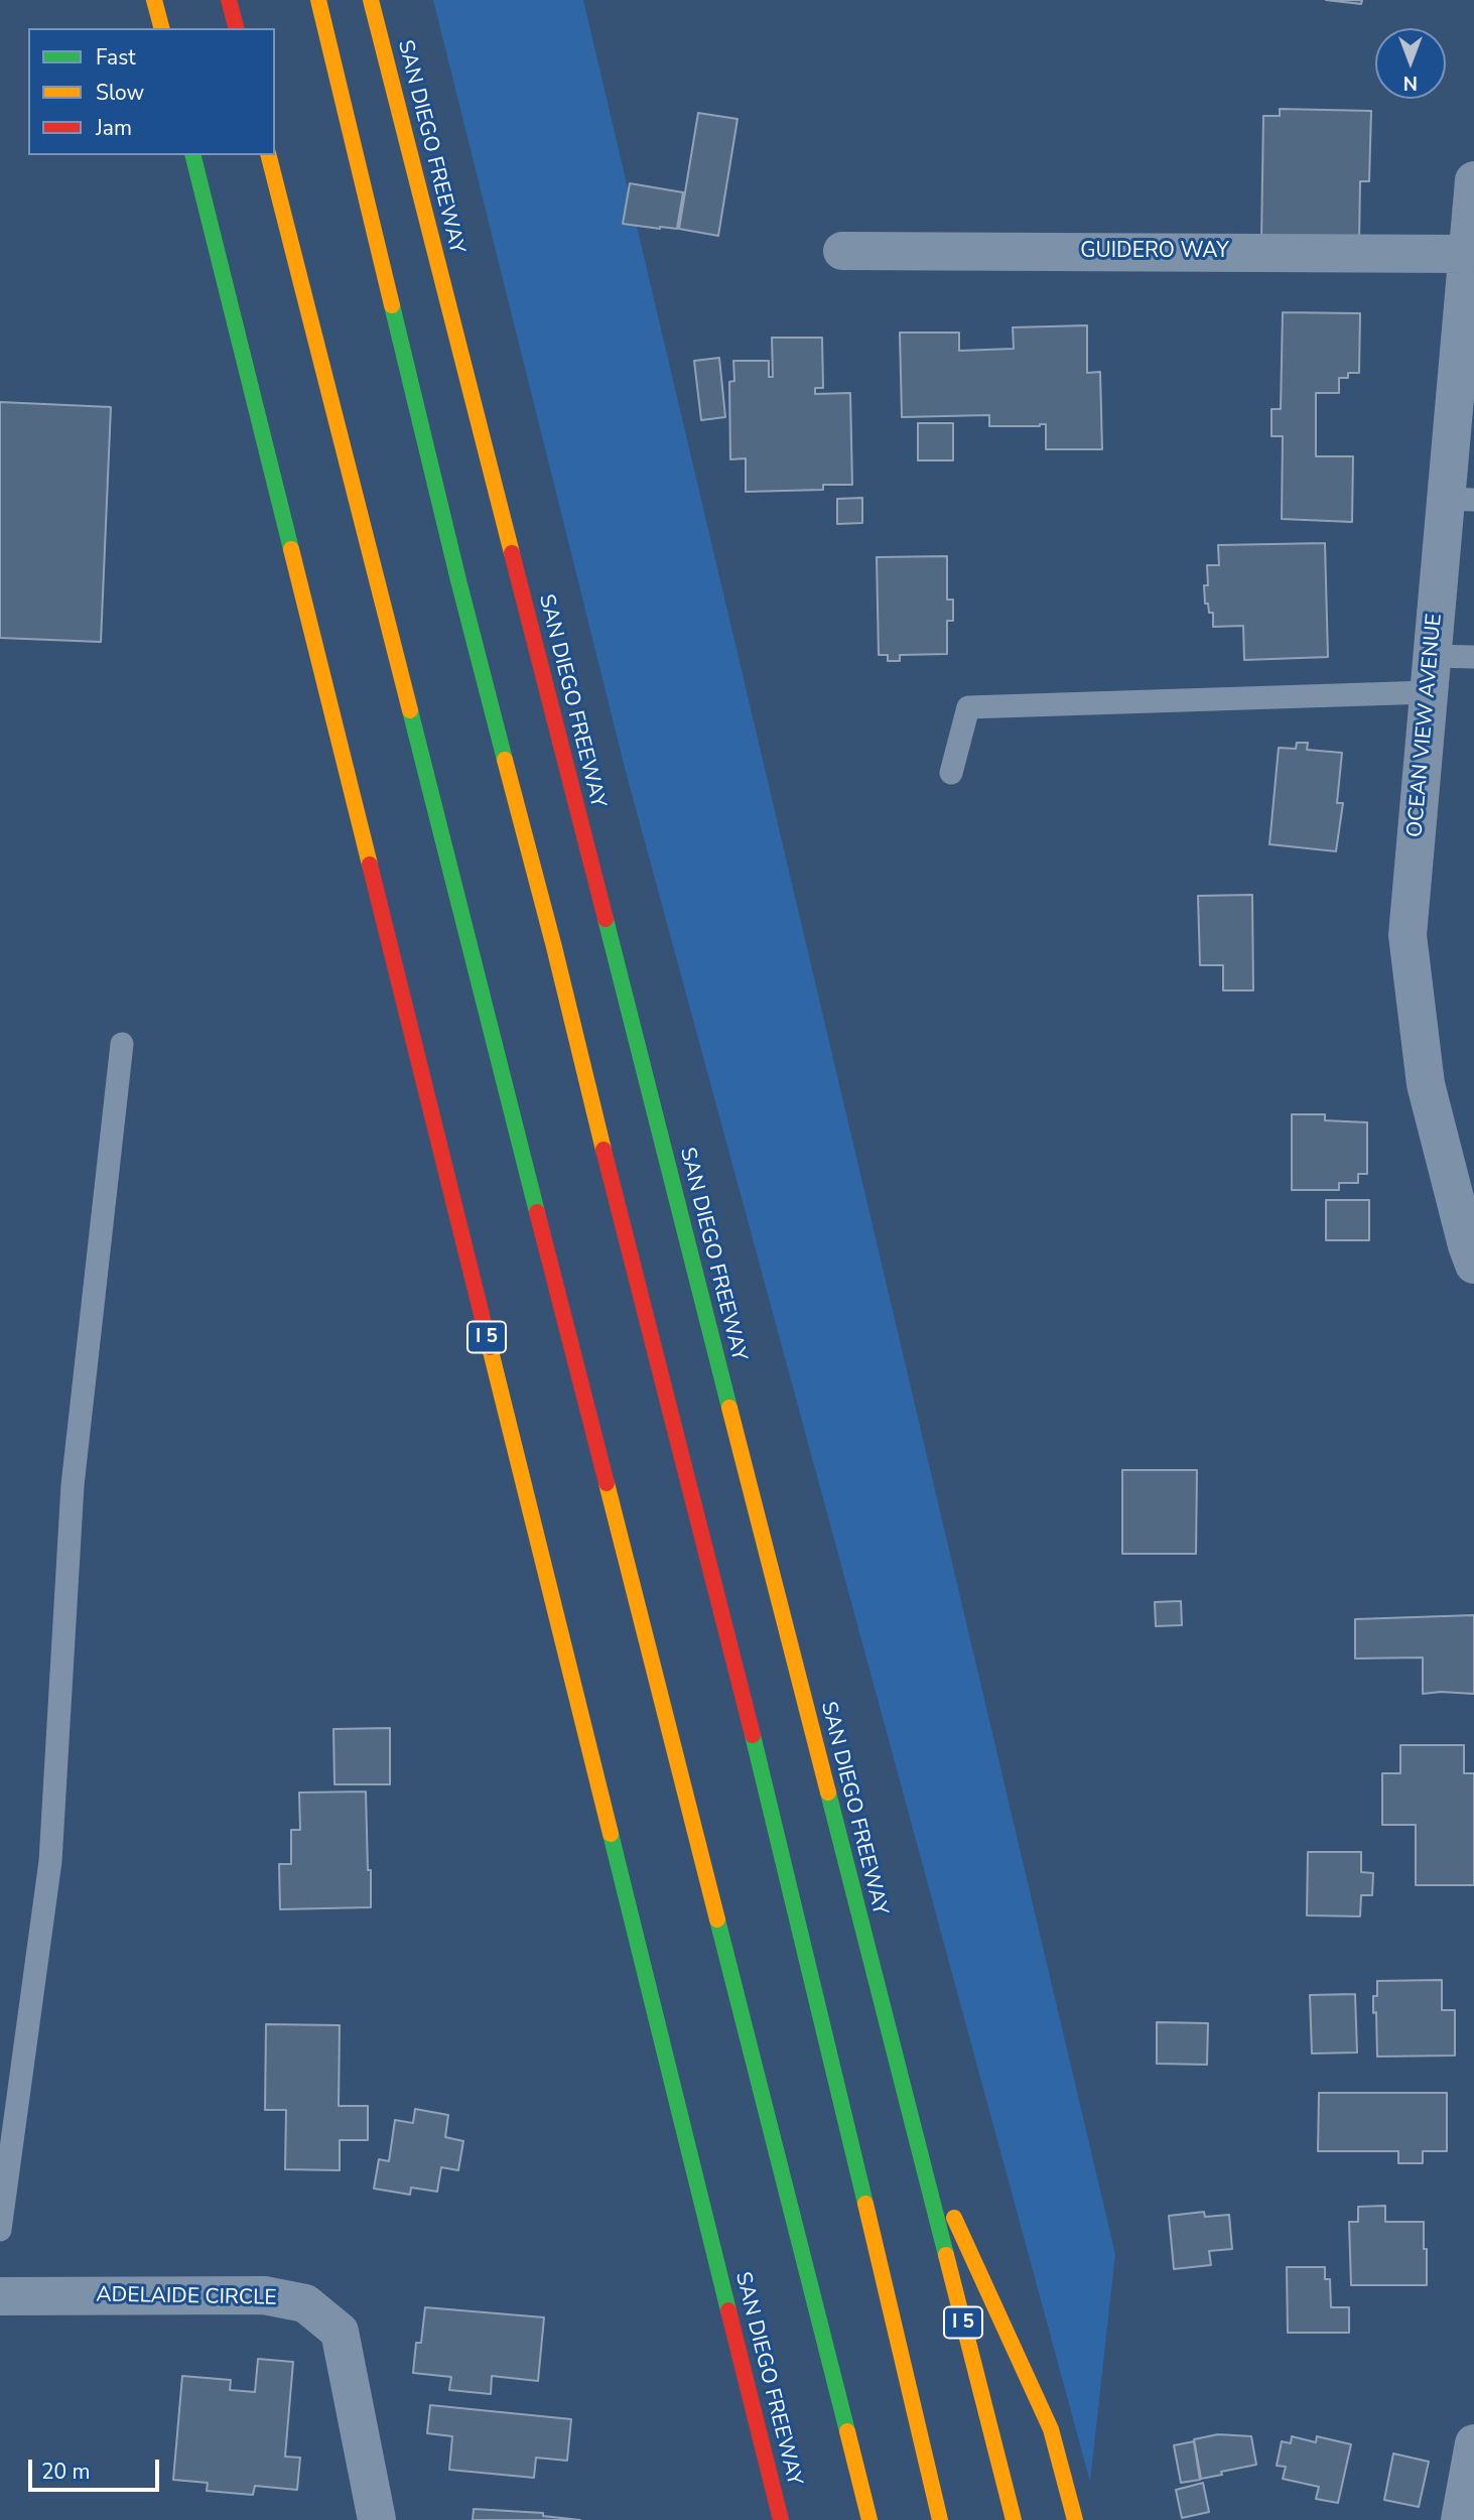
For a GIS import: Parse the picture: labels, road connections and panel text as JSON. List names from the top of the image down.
{
  "streets": {
    "highway": ["SAN DIEGO FREEWAY", "I 5"],
    "street": ["GUIDERO WAY", "OCEAN VIEW AVENUE", "ADELAIDE CIRCLE"]
  },
  "crossings": [
    ["GUIDERO WAY", "OCEAN VIEW AVENUE"]
  ],
  "legend": ["Fast", "Slow", "Jam"],
  "scale_bar": "20 m",
  "north": "bottom"
}
